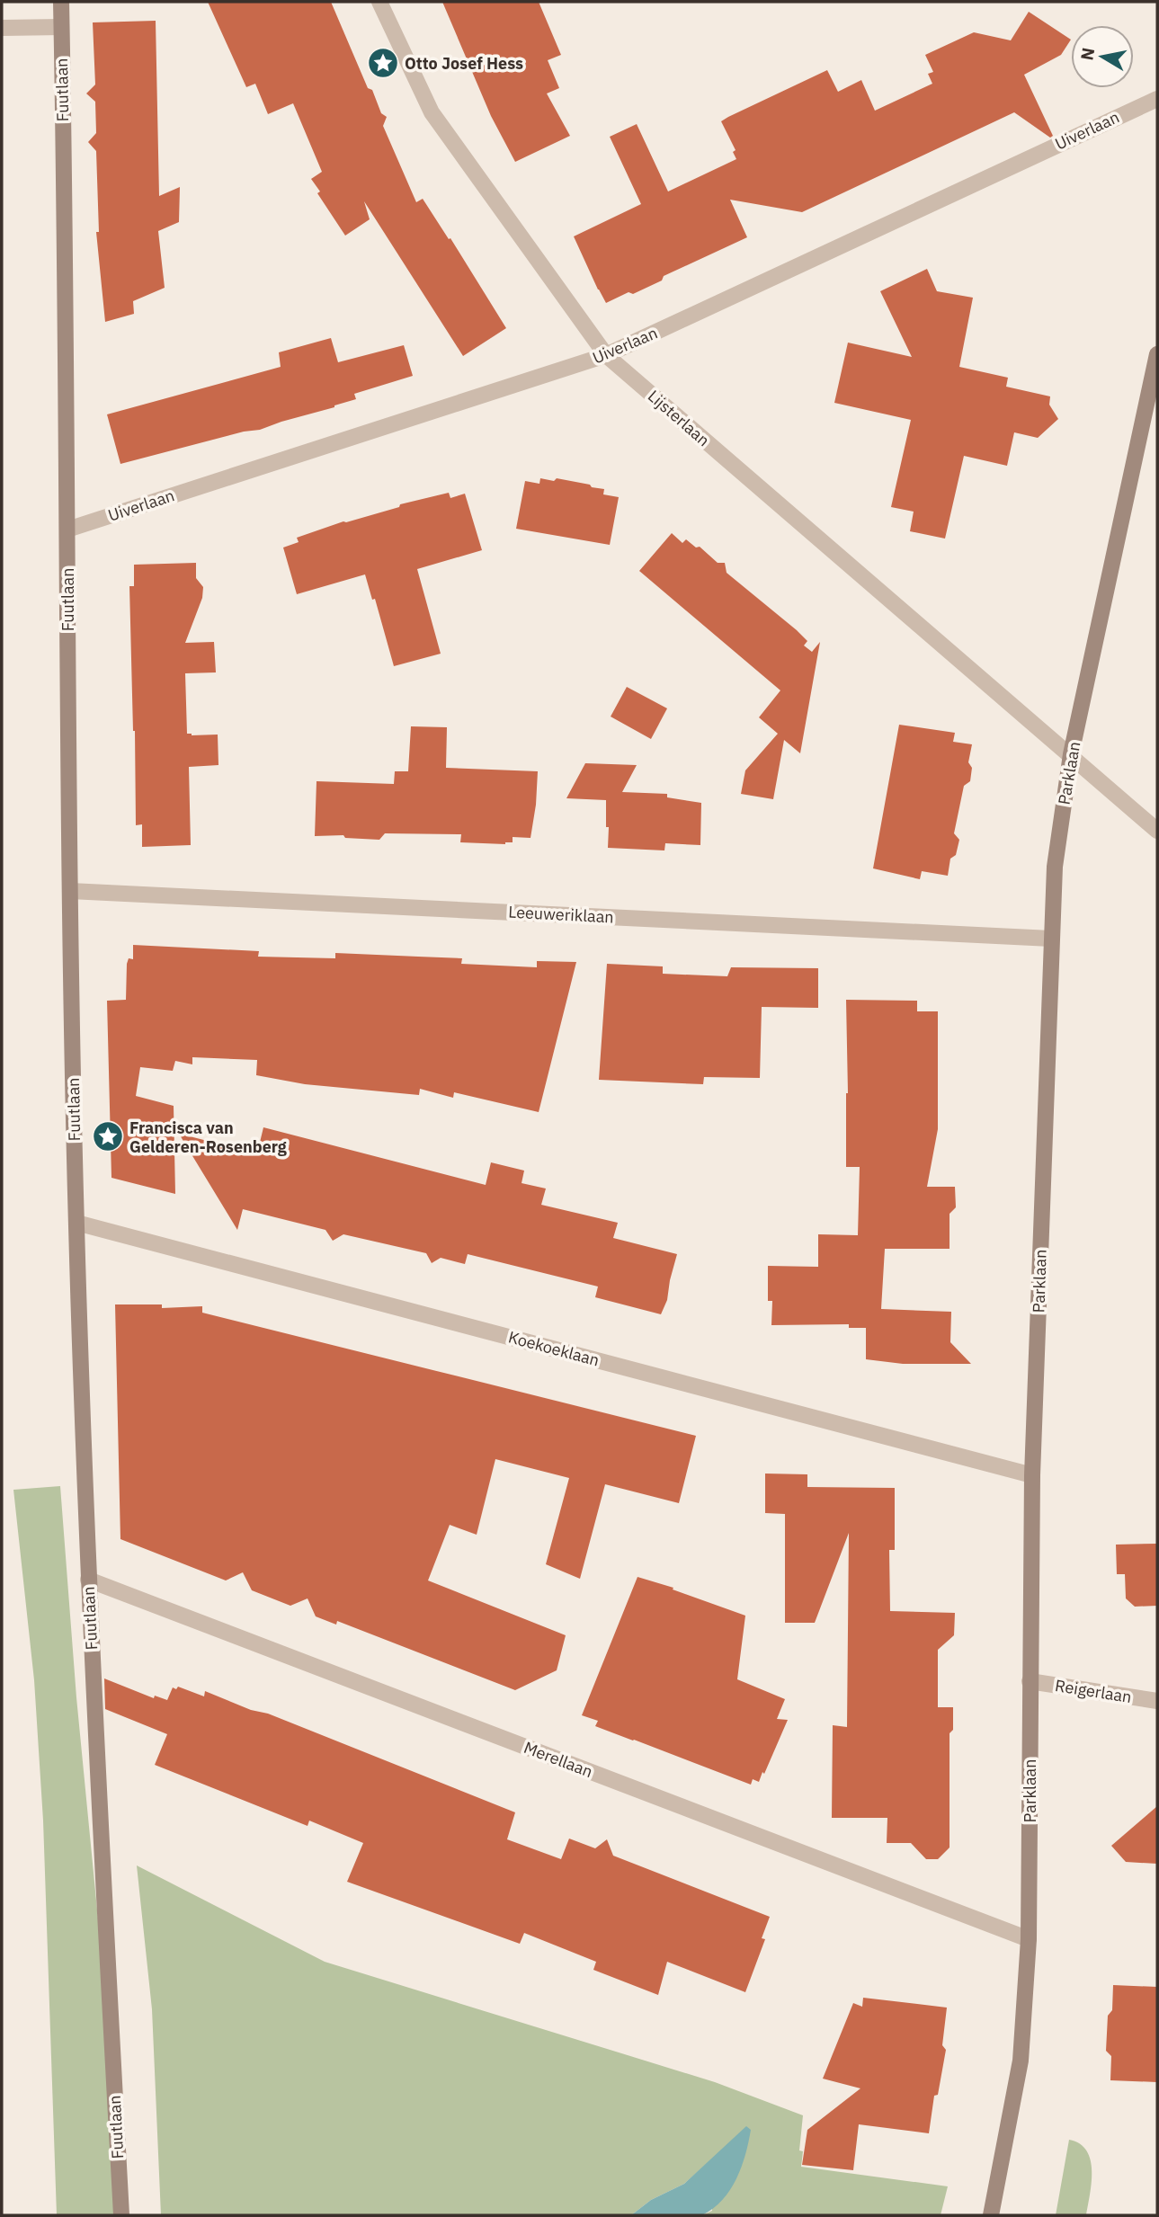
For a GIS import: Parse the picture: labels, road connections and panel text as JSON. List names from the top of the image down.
{
  "streets": {
    "street": [
      "Fuutlaan",
      "Uiverlaan",
      "Lijsterlaan",
      "Parklaan",
      "Leeuweriklaan",
      "Koekoeklaan",
      "Reigerlaan",
      "Merellaan"
    ]
  },
  "crossings": [
    ["Fuutlaan", "Uiverlaan"],
    ["Fuutlaan", "Leeuweriklaan"],
    ["Fuutlaan", "Koekoeklaan"],
    ["Fuutlaan", "Merellaan"],
    ["Uiverlaan", "Lijsterlaan"],
    ["Lijsterlaan", "Parklaan"],
    ["Parklaan", "Leeuweriklaan"],
    ["Parklaan", "Koekoeklaan"],
    ["Parklaan", "Reigerlaan"],
    ["Parklaan", "Merellaan"]
  ],
  "places": {
    "place": ["Otto Josef Hess", "Francisca van Gelderen-Rosenberg"]
  },
  "north": "left"
}
